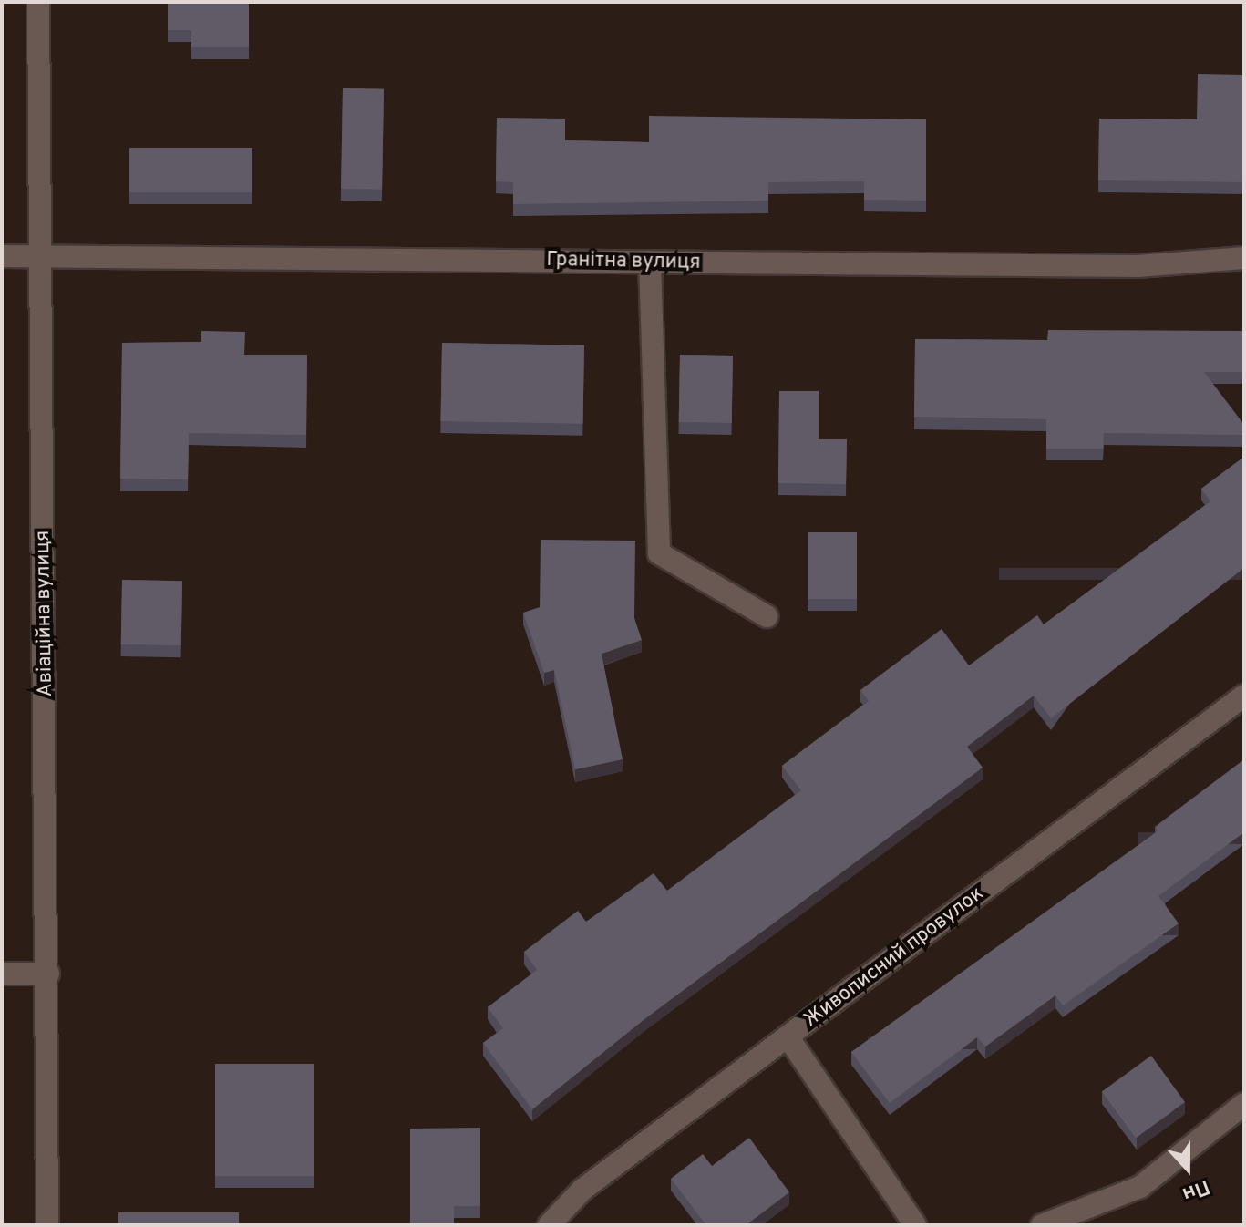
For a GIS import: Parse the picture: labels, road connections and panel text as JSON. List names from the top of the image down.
{
  "streets": {
    "street": ["Гранітна вулиця", "Авіаційна вулиця", "Живописний провулок"]
  },
  "crossings": [
    ["Гранітна вулиця", "Авіаційна вулиця"]
  ],
  "north": "bottom"
}
